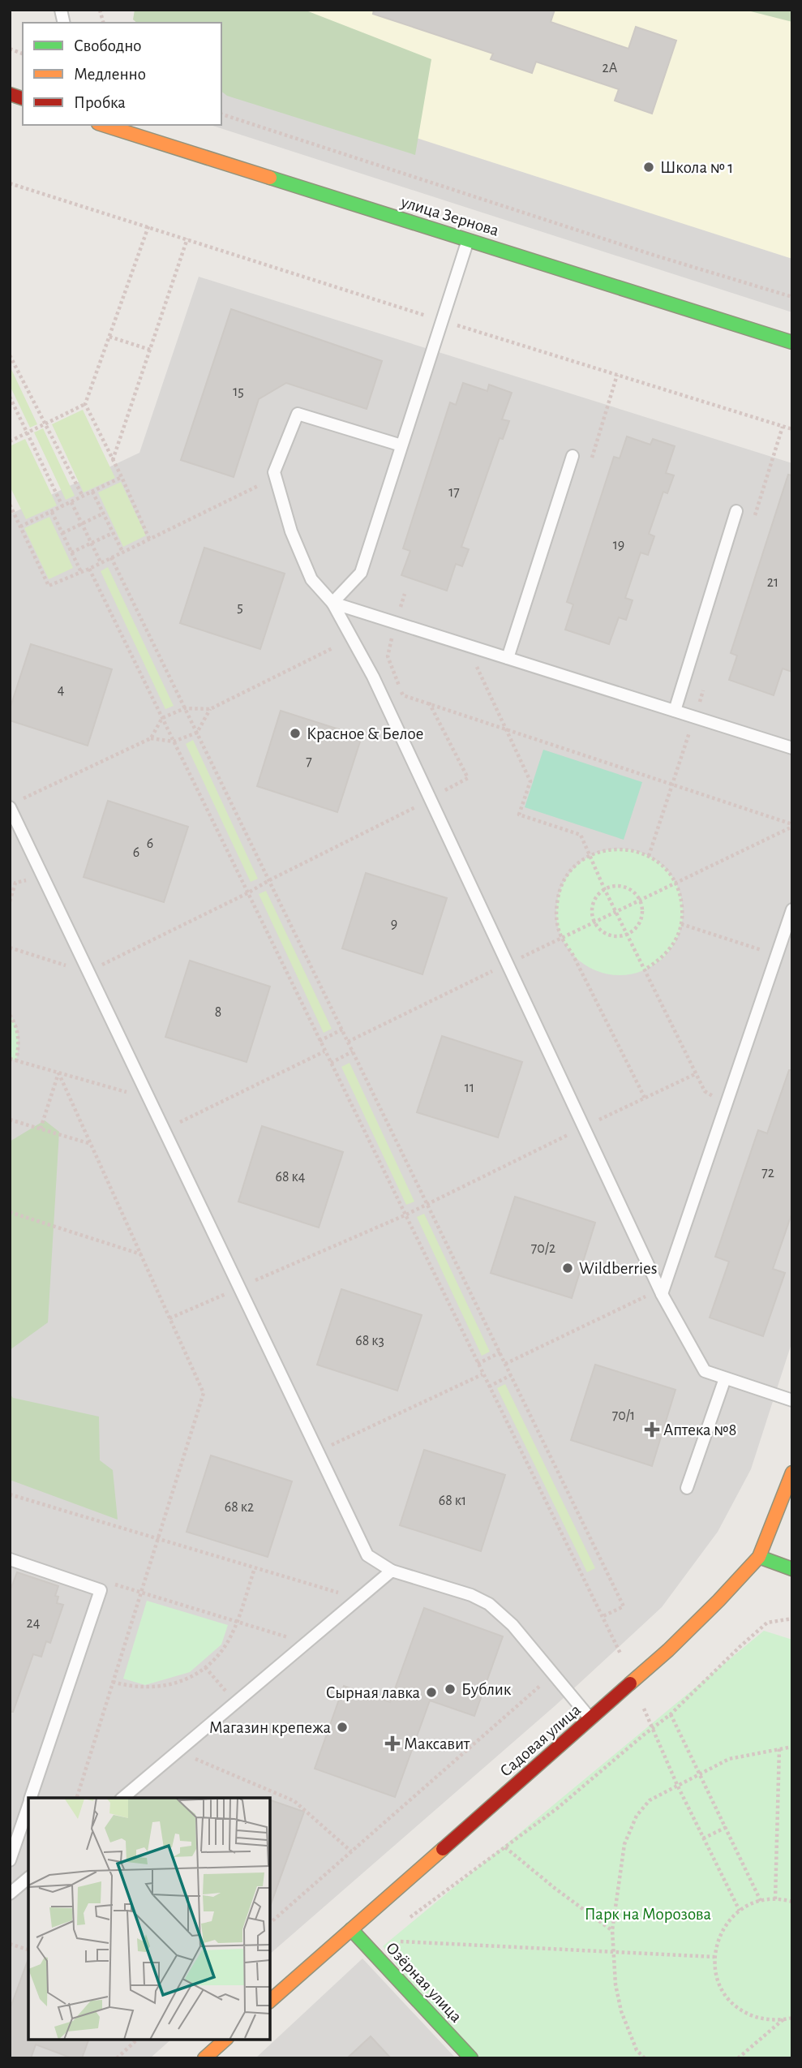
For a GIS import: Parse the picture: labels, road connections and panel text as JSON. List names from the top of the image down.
{
  "streets": {
    "street": ["улица Зернова", "Садовая улица", "Озёрная улица"]
  },
  "crossings": [
    ["Садовая улица", "Озёрная улица"]
  ],
  "parks": ["Парк на Морозова"],
  "places": {
    "other": [
      "Школа № 1",
      "Красное & Белое",
      "Wildberries",
      "Бублик",
      "Сырная лавка",
      "Магазин крепежа"
    ],
    "health": ["Аптека №8", "Максавит"]
  },
  "house_numbers": [
    "2А",
    "15",
    "17",
    "19",
    "21",
    "5",
    "4",
    "7",
    "6",
    "6",
    "9",
    "8",
    "11",
    "72",
    "68 к4",
    "70/2",
    "68 к3",
    "70/1",
    "68 к1",
    "68 к2",
    "24"
  ],
  "legend": ["Свободно", "Медленно", "Пробка"]
}
